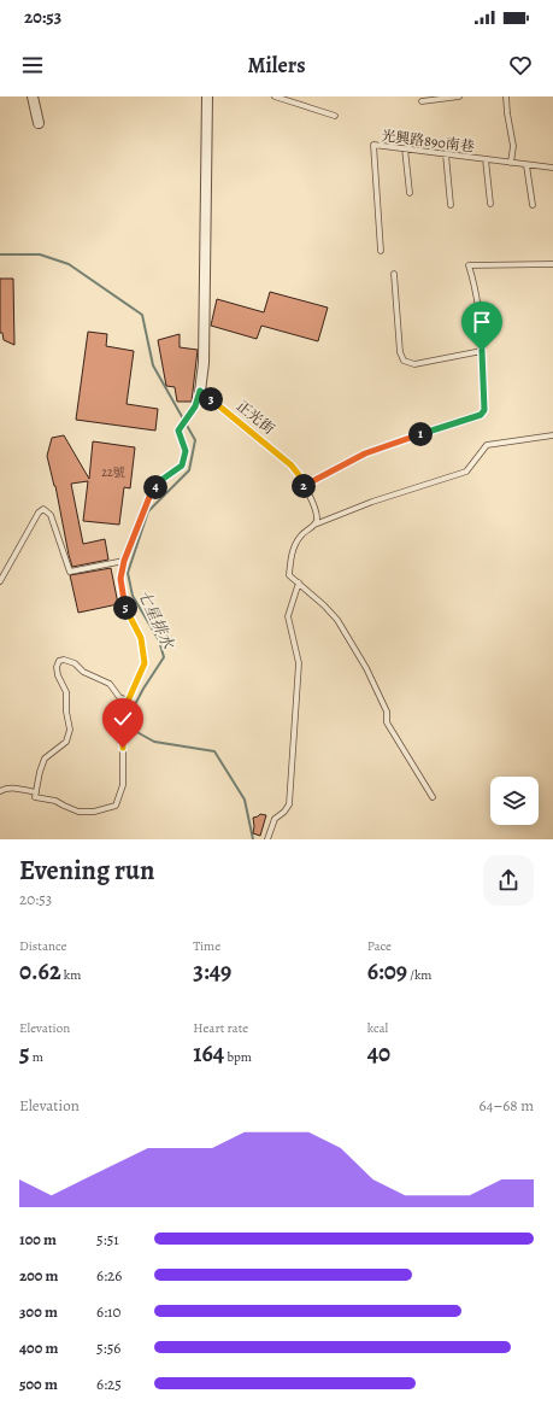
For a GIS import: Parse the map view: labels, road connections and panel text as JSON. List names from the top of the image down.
{
  "streets": {
    "lane": ["光興路890南巷", "正光街"]
  },
  "water": ["七星排水"],
  "house_numbers": ["22號"],
  "page": {
    "status": "20:53",
    "header": "Milers",
    "pins": [
      "3",
      "1",
      "2",
      "4",
      "5"
    ],
    "heading": ["Evening run", "20:53"],
    "stats": [
      ["Distance", "0.62 km"],
      ["Time", "3:49"],
      ["Pace", "6:09 /km"],
      ["Elevation", "5 m"],
      ["Heart rate", "164 bpm"],
      ["kcal", "40"]
    ],
    "chart": ["Elevation", "64–68 m"],
    "list": [
      {
        "name": "100 m",
        "note": "5:51"
      },
      {
        "name": "200 m",
        "note": "6:26"
      },
      {
        "name": "300 m",
        "note": "6:10"
      },
      {
        "name": "400 m",
        "note": "5:56"
      },
      {
        "name": "500 m",
        "note": "6:25"
      }
    ]
  }
}
